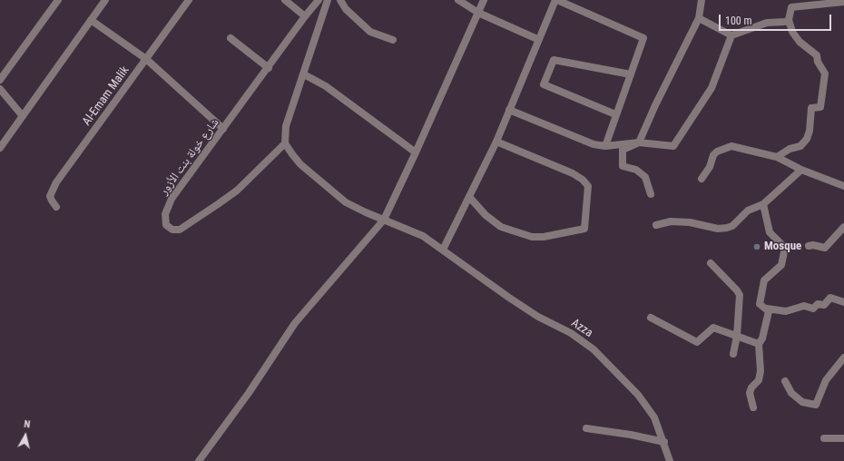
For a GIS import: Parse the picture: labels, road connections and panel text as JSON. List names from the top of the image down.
{
  "streets": {
    "street": ["Al-Emam Malik", "شارع خولة بنت الأزور", "Azza"]
  },
  "crossings": [
    ["شارع خولة بنت الأزور", "Azza"]
  ],
  "places": ["Mosque"],
  "scale_bar": "100 m",
  "north": "top"
}
